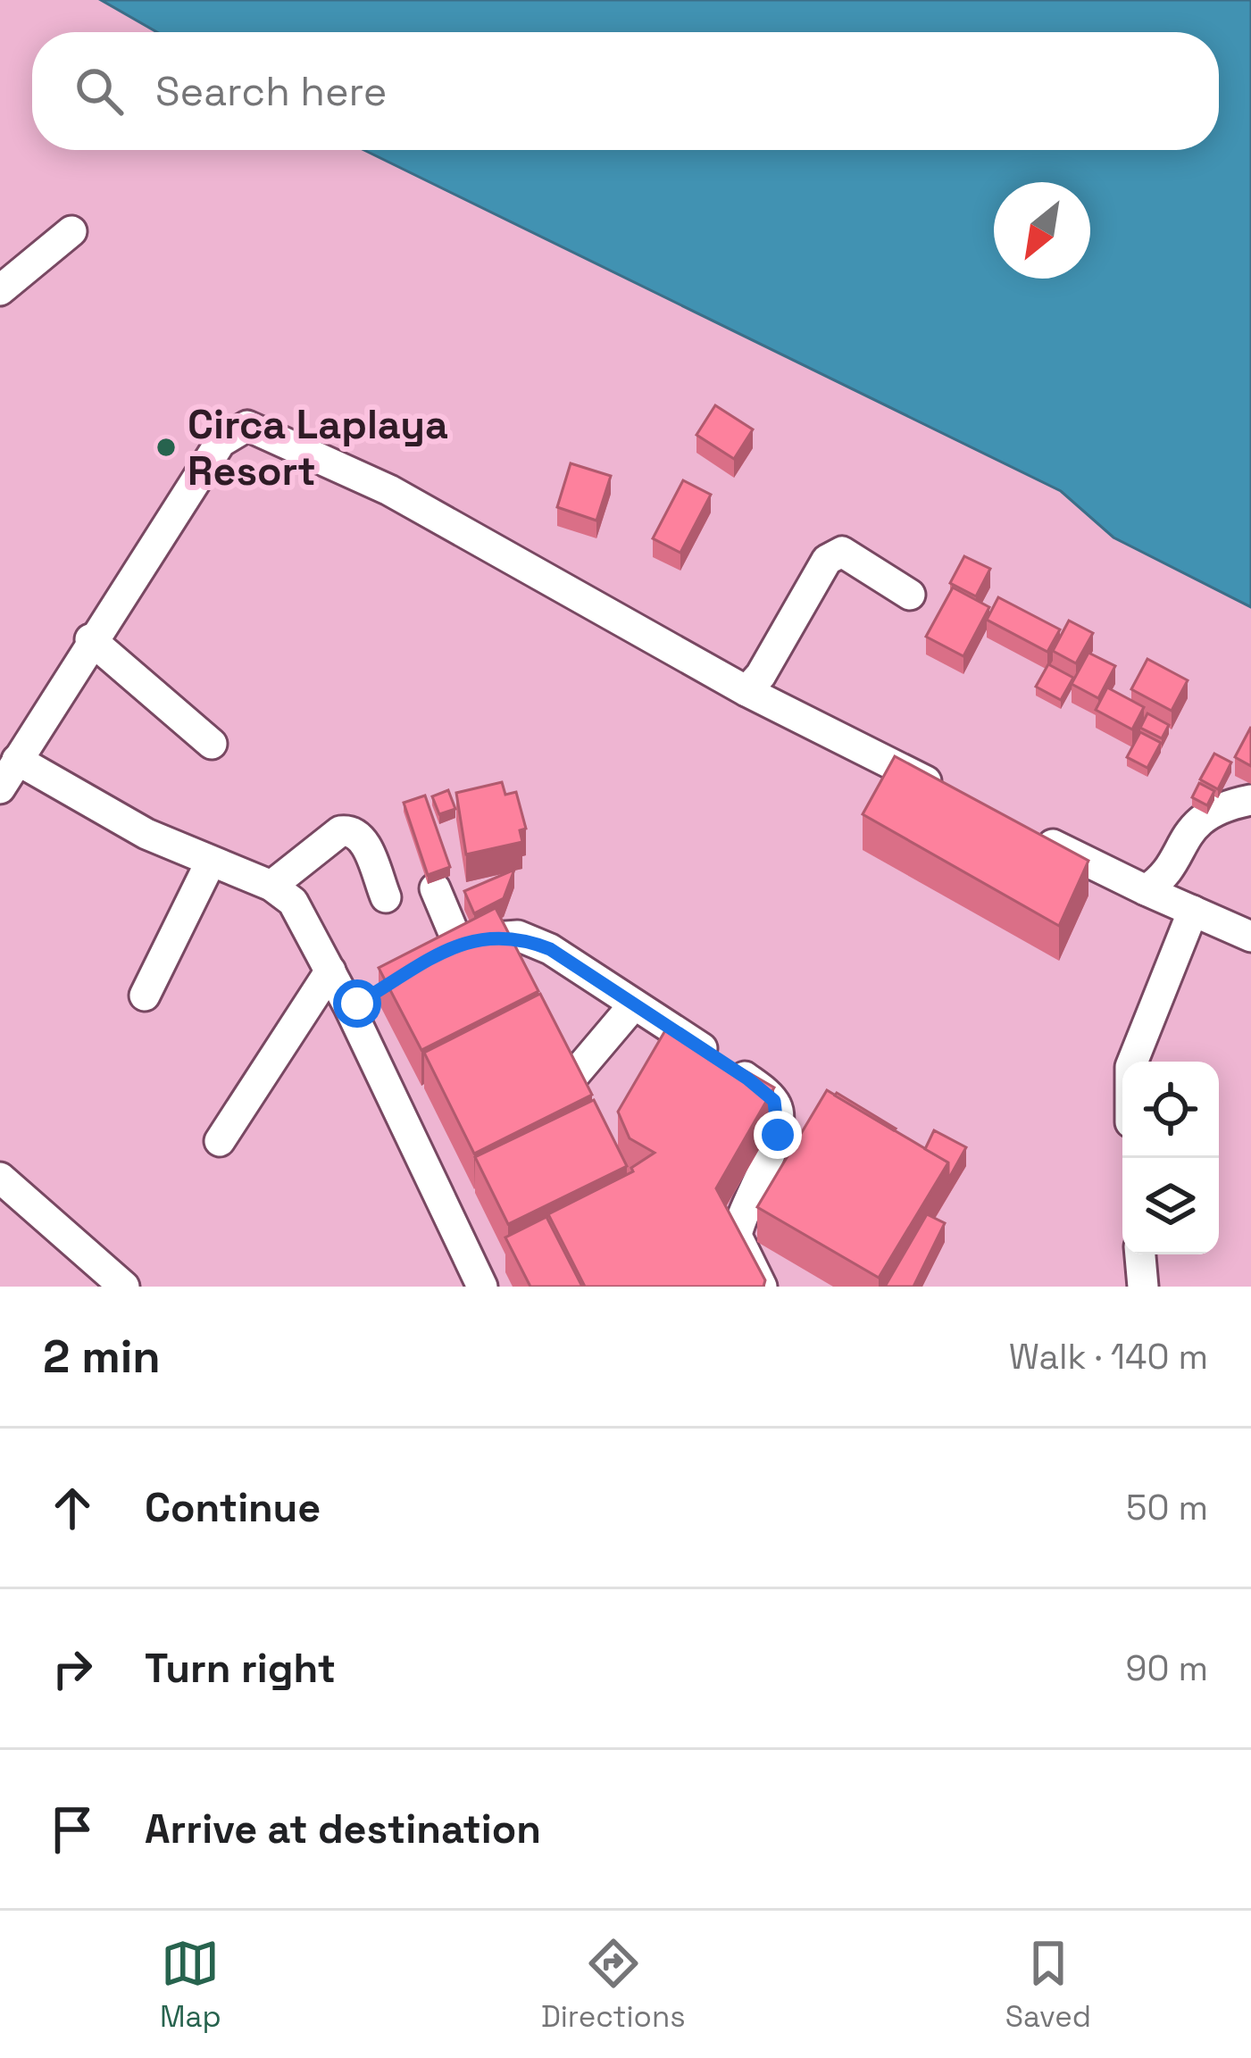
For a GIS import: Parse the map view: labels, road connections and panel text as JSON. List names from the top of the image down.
{
  "places": ["Circa Laplaya Resort"],
  "north": "bottom left",
  "page": {
    "search": "Search here",
    "heading": ["2 min", "Walk · 140 m"],
    "list": [
      ["Continue", "50 m"],
      ["Turn right", "90 m"],
      "Arrive at destination"
    ],
    "nav": ["Map", "Directions", "Saved"]
  }
}
